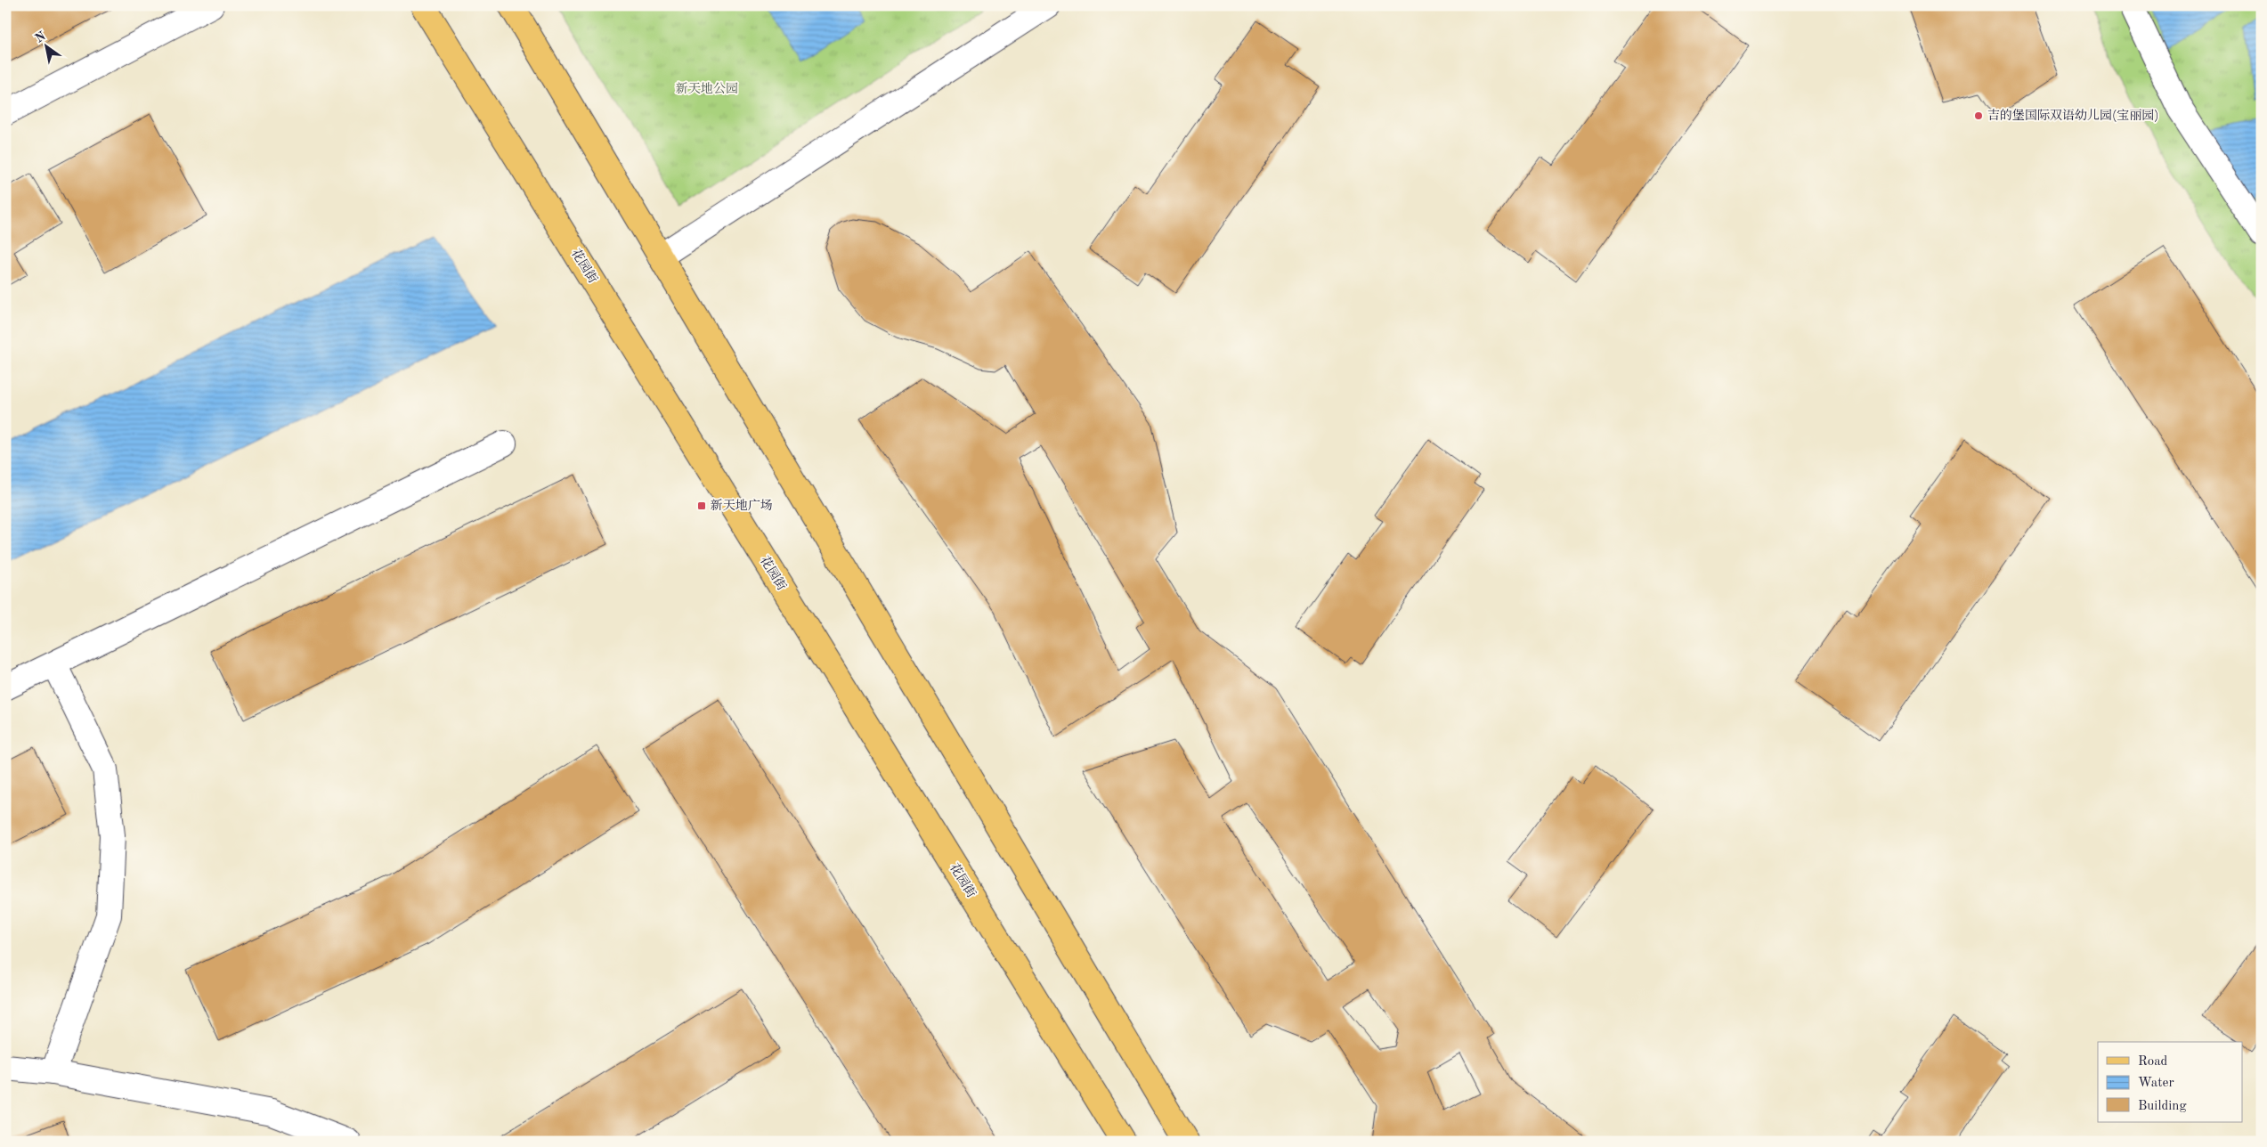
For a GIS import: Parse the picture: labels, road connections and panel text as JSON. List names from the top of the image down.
{
  "streets": {
    "main road": ["花园街"]
  },
  "parks": ["新天地公园"],
  "places": {
    "other": ["吉的堡国际双语幼儿园(宝丽园)"],
    "transit": ["新天地广场"]
  },
  "legend": ["Road", "Water", "Building"],
  "north": "top left"
}
